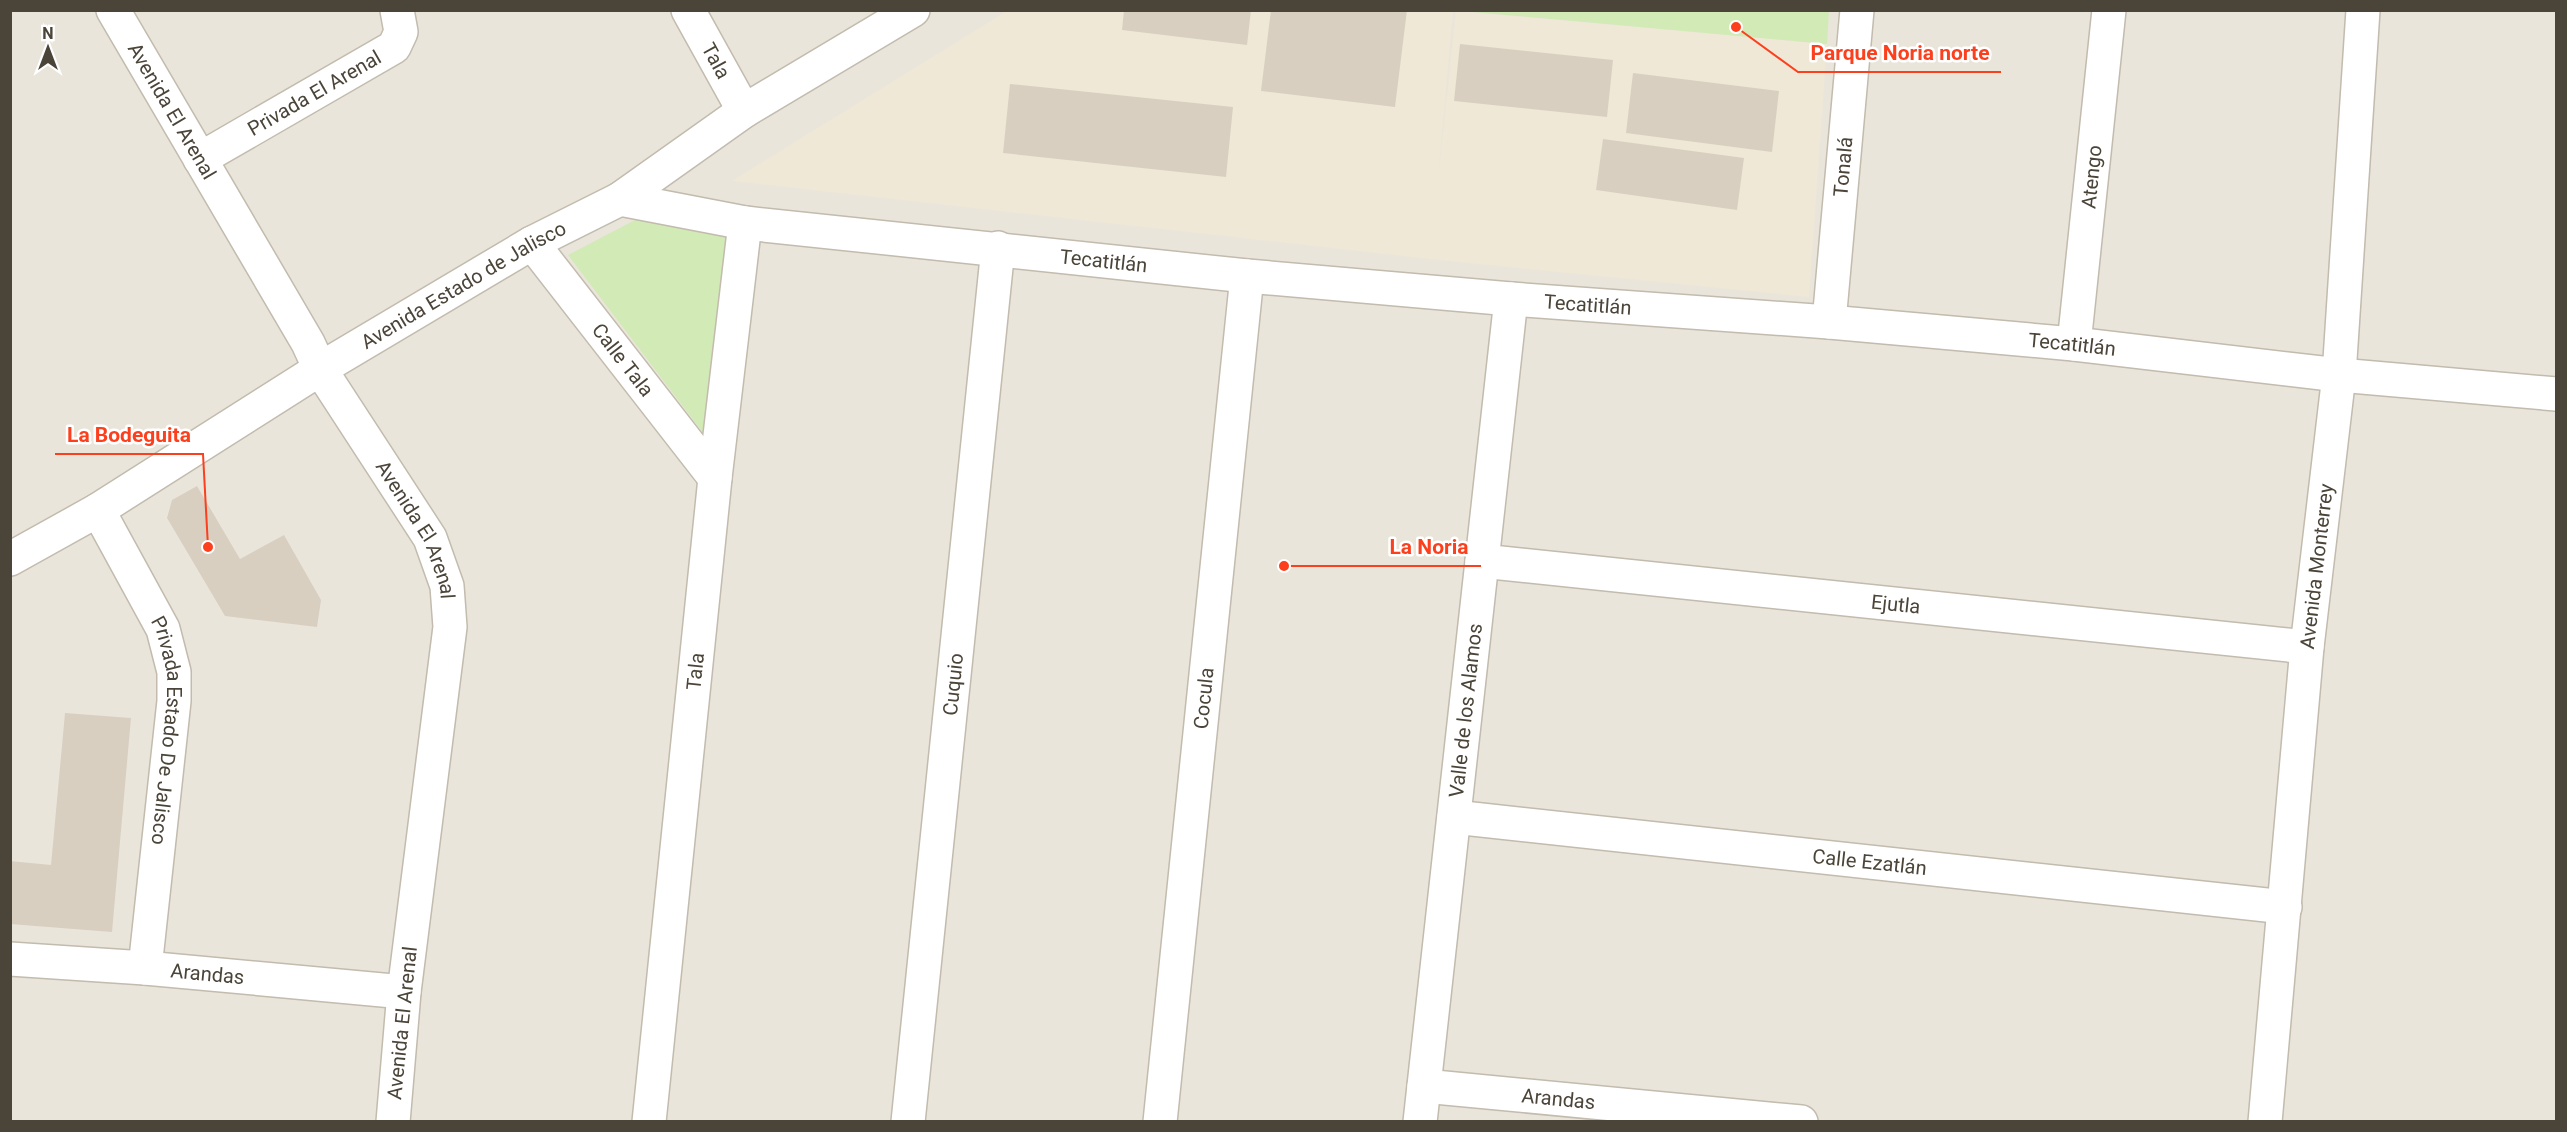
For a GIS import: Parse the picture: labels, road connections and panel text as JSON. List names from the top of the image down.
{
  "streets": {
    "street": [
      "Tala",
      "Privada El Arenal",
      "Avenida El Arenal",
      "Tonalá",
      "Atengo",
      "Tecatitlán",
      "Avenida Estado de Jalisco",
      "Calle Tala",
      "Avenida Monterrey",
      "Ejutla",
      "Cuquio",
      "Cocula",
      "Valle de los Alamos",
      "Privada Estado De Jalisco",
      "Calle Ezatlán",
      "Arandas"
    ]
  },
  "crossings": [
    ["Tala", "Tecatitlán"],
    ["Tala", "Avenida Estado de Jalisco"],
    ["Tala", "Calle Tala"],
    ["Privada El Arenal", "Avenida El Arenal"],
    ["Avenida El Arenal", "Avenida Estado de Jalisco"],
    ["Avenida El Arenal", "Arandas"],
    ["Tonalá", "Tecatitlán"],
    ["Atengo", "Tecatitlán"],
    ["Tecatitlán", "Avenida Estado de Jalisco"],
    ["Tecatitlán", "Avenida Monterrey"],
    ["Tecatitlán", "Cuquio"],
    ["Tecatitlán", "Cocula"],
    ["Tecatitlán", "Valle de los Alamos"],
    ["Avenida Estado de Jalisco", "Calle Tala"],
    ["Avenida Estado de Jalisco", "Privada Estado De Jalisco"],
    ["Avenida Monterrey", "Ejutla"],
    ["Avenida Monterrey", "Calle Ezatlán"],
    ["Ejutla", "Valle de los Alamos"],
    ["Valle de los Alamos", "Calle Ezatlán"],
    ["Valle de los Alamos", "Arandas"],
    ["Privada Estado De Jalisco", "Arandas"]
  ],
  "places": ["Parque Noria norte", "La Bodeguita", "La Noria"],
  "north": "top"
}
